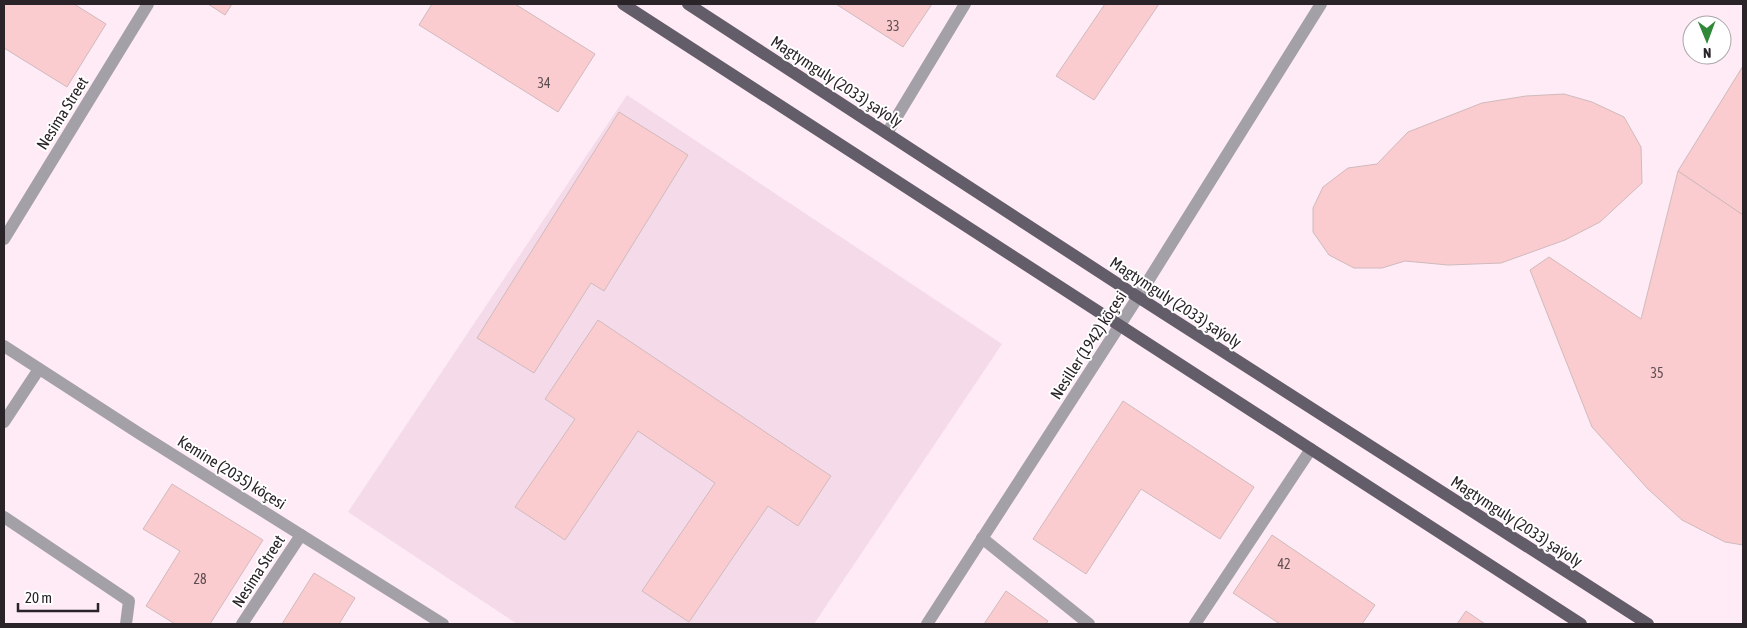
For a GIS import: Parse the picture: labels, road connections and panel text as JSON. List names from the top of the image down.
{
  "streets": {
    "main road": ["Magtymguly (2033) şaýoly"],
    "street": ["Nesima Street", "Nesiller (1942) köçesi", "Kemine (2035) köçesi"]
  },
  "crossings": [
    ["Magtymguly (2033) şaýoly", "Nesiller (1942) köçesi"],
    ["Nesima Street", "Kemine (2035) köçesi"]
  ],
  "house_numbers": [
    "33",
    "34",
    "35",
    "42",
    "28"
  ],
  "scale_bar": "20 m",
  "north": "bottom"
}
